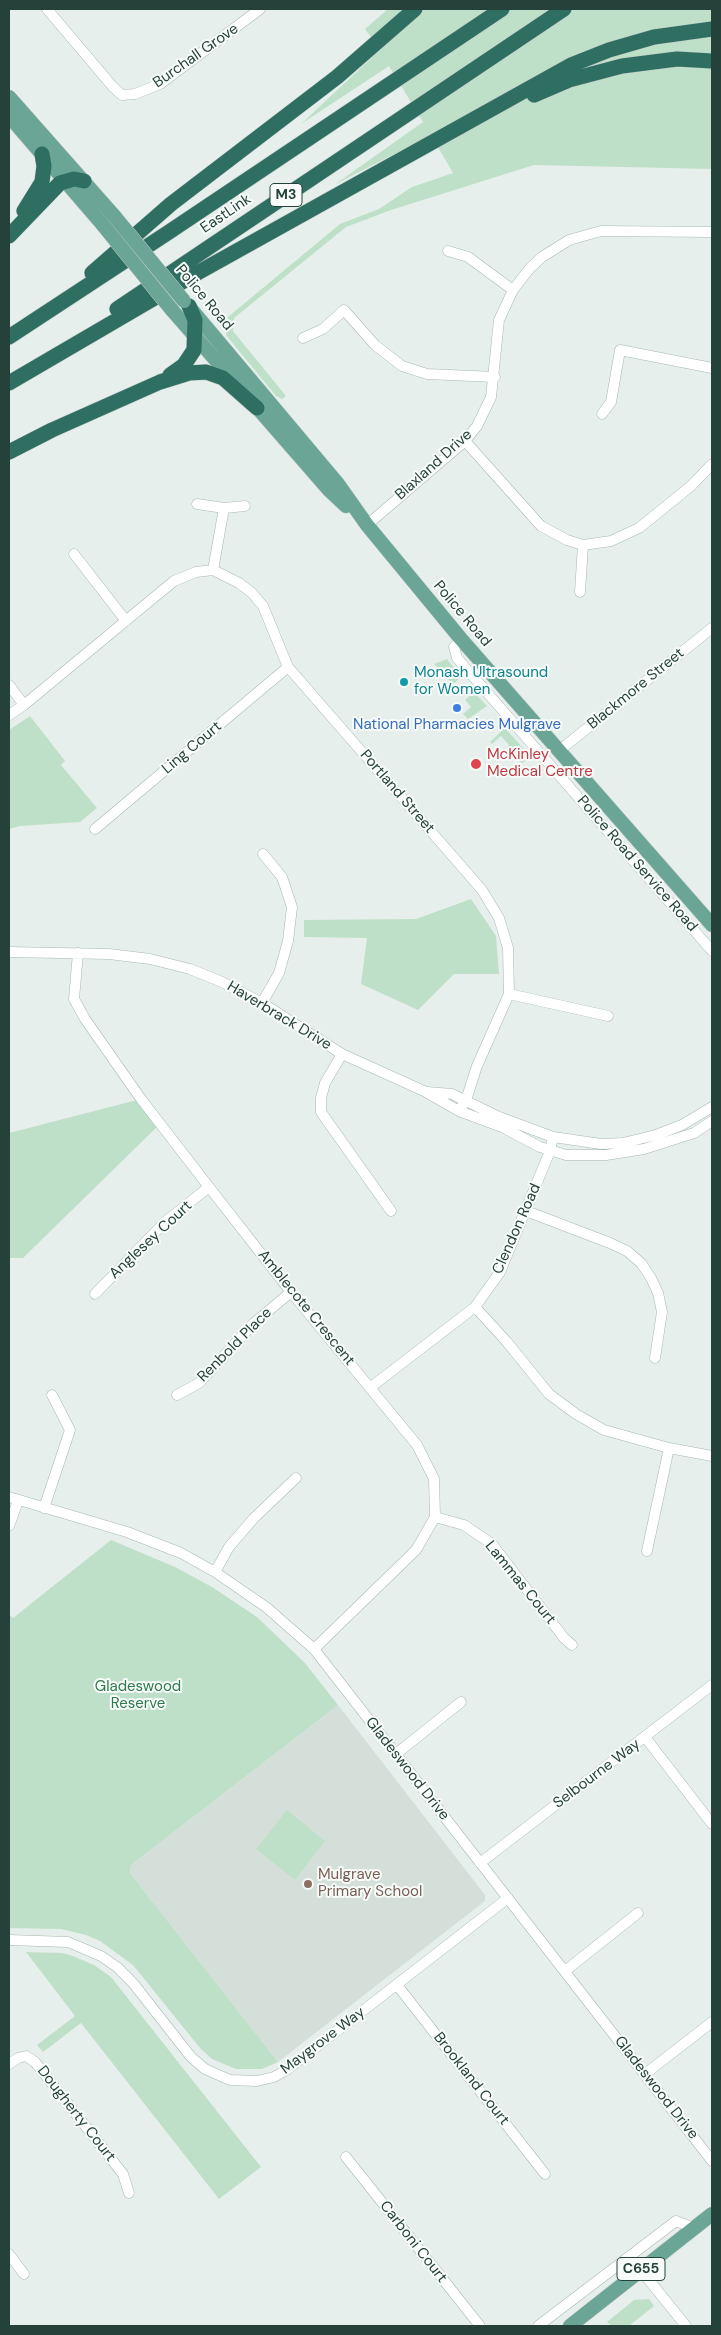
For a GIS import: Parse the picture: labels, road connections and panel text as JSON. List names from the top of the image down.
{
  "streets": {
    "highway": ["M3", "EastLink"],
    "main road": ["Police Road", "C655"],
    "street": [
      "Burchall Grove",
      "Blaxland Drive",
      "Blackmore Street",
      "Ling Court",
      "Portland Street",
      "Police Road Service Road",
      "Haverbrack Drive",
      "Clendon Road",
      "Anglesey Court",
      "Amblecote Crescent",
      "Renbold Place",
      "Lammas Court",
      "Gladeswood Drive",
      "Selbourne Way",
      "Maygrove Way",
      "Brookland Court",
      "Dougherty Court",
      "Carboni Court"
    ]
  },
  "crossings": [
    ["Police Road", "Blaxland Drive"],
    ["Police Road", "Blackmore Street"],
    ["Police Road", "Police Road Service Road"],
    ["Ling Court", "Portland Street"],
    ["Portland Street", "Haverbrack Drive"],
    ["Haverbrack Drive", "Clendon Road"],
    ["Haverbrack Drive", "Amblecote Crescent"],
    ["Clendon Road", "Amblecote Crescent"],
    ["Anglesey Court", "Amblecote Crescent"],
    ["Amblecote Crescent", "Renbold Place"],
    ["Amblecote Crescent", "Lammas Court"],
    ["Gladeswood Drive", "Selbourne Way"],
    ["Gladeswood Drive", "Maygrove Way"],
    ["Maygrove Way", "Brookland Court"]
  ],
  "parks": ["Gladeswood Reserve"],
  "places": [
    "Monash Ultrasound for Women",
    "National Pharmacies Mulgrave",
    "McKinley Medical Centre",
    "Mulgrave Primary School"
  ]
}
